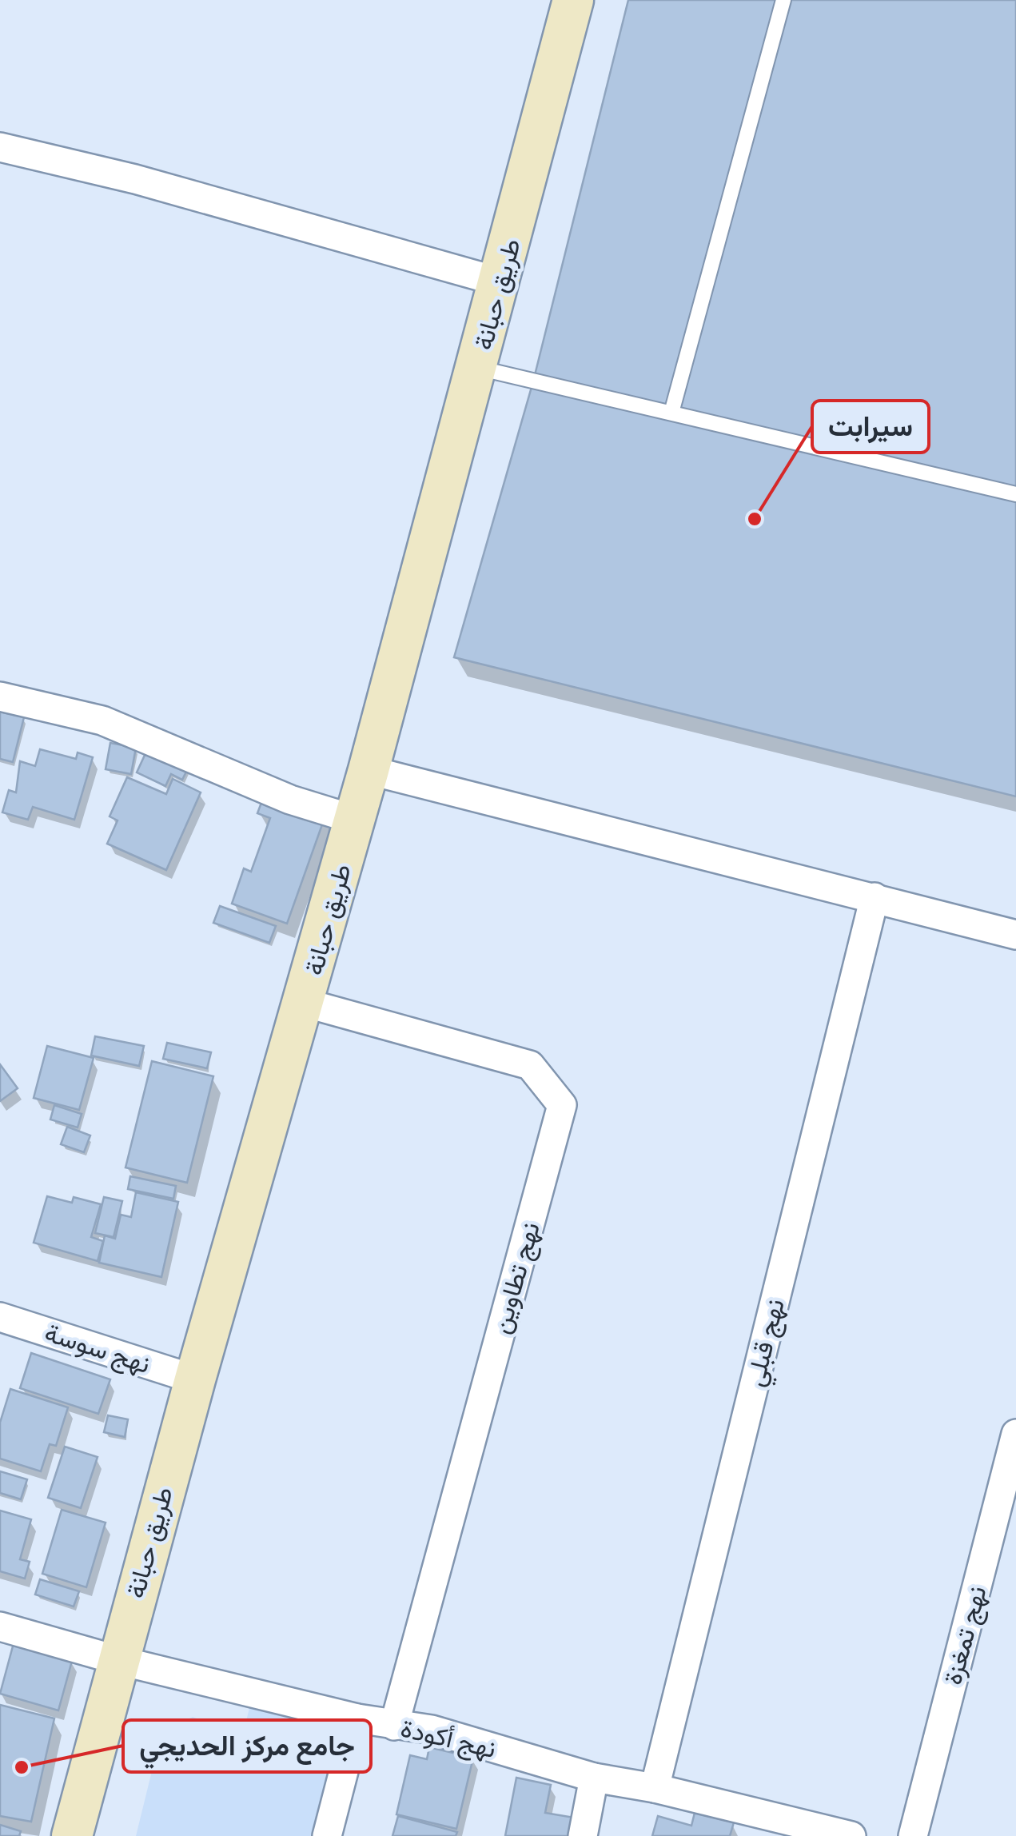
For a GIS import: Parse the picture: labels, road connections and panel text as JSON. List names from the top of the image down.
{
  "streets": {
    "street": [
      "طريق حبانة",
      "نهج تطاوين",
      "نهج قبلي",
      "نهج سوسة",
      "نهج تمغزة",
      "نهج أكودة"
    ]
  },
  "crossings": [
    ["طريق حبانة", "نهج تطاوين"],
    ["طريق حبانة", "نهج سوسة"],
    ["طريق حبانة", "نهج أكودة"],
    ["نهج تطاوين", "نهج أكودة"],
    ["نهج قبلي", "نهج أكودة"]
  ],
  "places": ["سيرابت", "جامع مركز الحديجي"]
}
